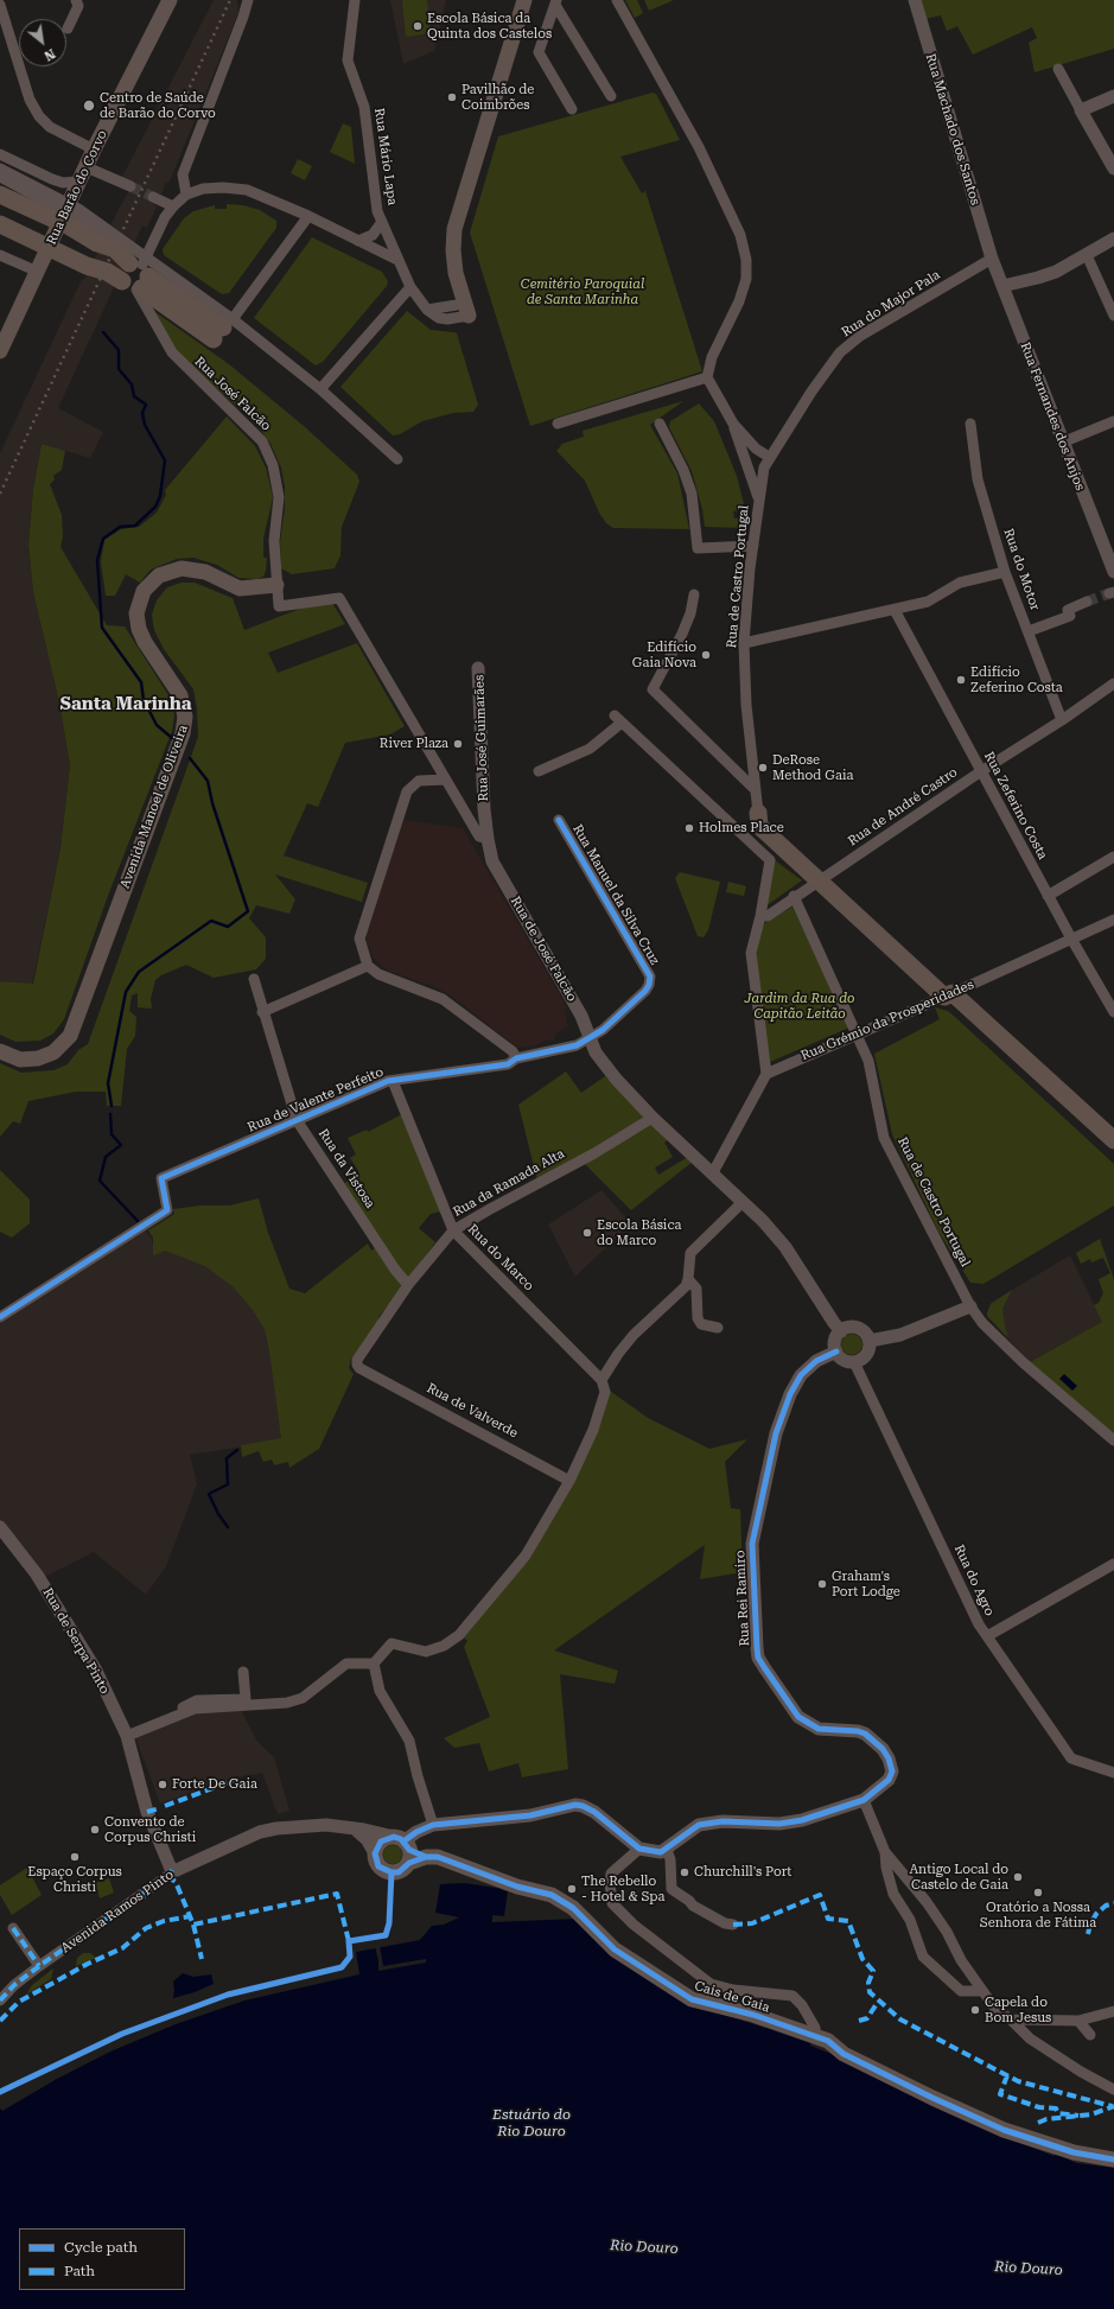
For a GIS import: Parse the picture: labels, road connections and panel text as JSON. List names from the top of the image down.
{
  "streets": {
    "main road": ["Rua Barão do Corvo", "Avenida Manoel de Oliveira", "Cais de Gaia"],
    "street": [
      "Rua Machado dos Santos",
      "Rua Mário Lapa",
      "Rua do Major Pala",
      "Rua José Falcão",
      "Rua Fernandes dos Anjos",
      "Rua do Motor",
      "Rua de Castro Portugal",
      "Rua José Guimarães",
      "Rua Zeferino Costa",
      "Rua de André Castro",
      "Rua Manuel da Silva Cruz",
      "Rua de José Falcão",
      "Rua Grémio da Prosperidades",
      "Rua de Valente Perfeito",
      "Rua da Vistosa",
      "Rua da Ramada Alta",
      "Rua do Marco",
      "Rua de Valverde",
      "Rua do Agro",
      "Rua Rei Ramiro",
      "Rua de Serpa Pinto",
      "Avenida Ramos Pinto"
    ]
  },
  "crossings": [
    ["Rua Machado dos Santos", "Rua do Major Pala"],
    ["Rua Machado dos Santos", "Rua Fernandes dos Anjos"],
    ["Rua do Major Pala", "Rua Fernandes dos Anjos"],
    ["Rua do Major Pala", "Rua de Castro Portugal"],
    ["Rua José Falcão", "Avenida Manoel de Oliveira"],
    ["Rua do Motor", "Rua de André Castro"],
    ["Rua de Castro Portugal", "Rua de André Castro"],
    ["Rua de Castro Portugal", "Rua Grémio da Prosperidades"],
    ["Rua José Guimarães", "Rua de José Falcão"],
    ["Rua Zeferino Costa", "Rua de André Castro"],
    ["Rua Zeferino Costa", "Rua Grémio da Prosperidades"],
    ["Rua Manuel da Silva Cruz", "Rua de José Falcão"],
    ["Rua Manuel da Silva Cruz", "Rua de Valente Perfeito"],
    ["Rua de José Falcão", "Rua de Valente Perfeito"],
    ["Rua de José Falcão", "Rua da Ramada Alta"],
    ["Rua de José Falcão", "Rua do Agro"],
    ["Rua de José Falcão", "Rua Rei Ramiro"],
    ["Rua de Valente Perfeito", "Rua da Vistosa"],
    ["Rua de Valente Perfeito", "Rua do Marco"],
    ["Rua da Vistosa", "Rua da Ramada Alta"],
    ["Rua da Ramada Alta", "Rua do Marco"],
    ["Rua da Ramada Alta", "Rua de Valverde"],
    ["Rua do Agro", "Rua Rei Ramiro"],
    ["Rua de Serpa Pinto", "Avenida Ramos Pinto"],
    ["Avenida Ramos Pinto", "Cais de Gaia"]
  ],
  "districts": ["Santa Marinha"],
  "water": ["Estuário do Rio Douro", "Rio Douro"],
  "parks": ["Cemitério Paroquial de Santa Marinha", "Jardim da Rua do Capitão Leitão"],
  "places": [
    "Escola Básica da Quinta dos Castelos",
    "Pavilhão de Coimbrões",
    "Centro de Saúde de Barão do Corvo",
    "Edifício Gaia Nova",
    "Edifício Zeferino Costa",
    "River Plaza",
    "DeRose Method Gaia",
    "Holmes Place",
    "Escola Básica do Marco",
    "Graham's Port Lodge",
    "Forte De Gaia",
    "Convento de Corpus Christi",
    "Espaço Corpus Christi",
    "Churchill's Port",
    "Antigo Local do Castelo de Gaia",
    "The Rebello - Hotel & Spa",
    "Oratório a Nossa Senhora de Fátima",
    "Capela do Bom Jesus"
  ],
  "legend": ["Cycle path", "Path"],
  "north": "bottom right"
}
